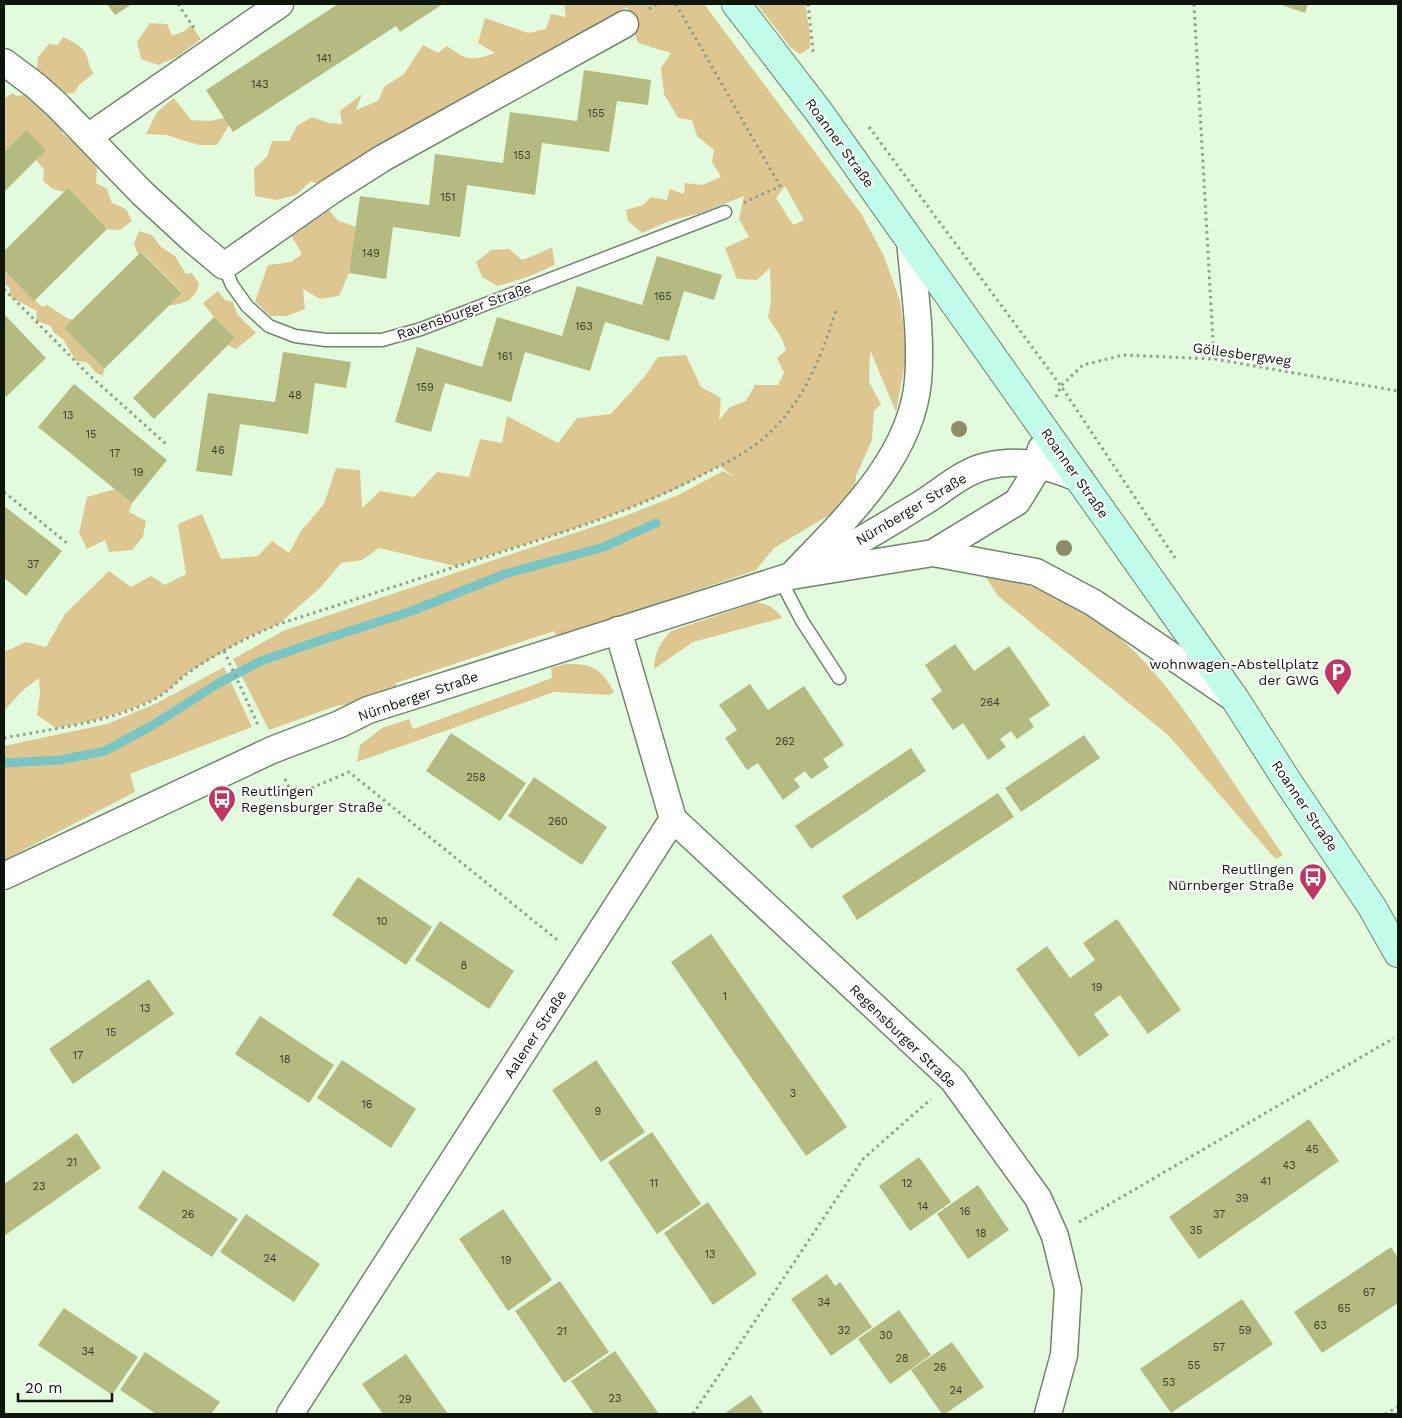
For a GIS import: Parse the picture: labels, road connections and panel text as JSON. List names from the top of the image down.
{
  "streets": {
    "street": [
      "Roanner Straße",
      "Ravensburger Straße",
      "Nürnberger Straße",
      "Aalener Straße",
      "Regensburger Straße"
    ],
    "path": ["Göllesbergweg"]
  },
  "crossings": [
    ["Roanner Straße", "Nürnberger Straße"],
    ["Aalener Straße", "Regensburger Straße"]
  ],
  "places": {
    "parking": ["wohnwagen-Abstellplatz der GWG"],
    "bus stop": ["Reutlingen Regensburger Straße", "Reutlingen Nürnberger Straße"]
  },
  "house_numbers": [
    "141",
    "143",
    "155",
    "153",
    "151",
    "149",
    "165",
    "163",
    "161",
    "159",
    "48",
    "13",
    "15",
    "46",
    "17",
    "19",
    "37",
    "264",
    "262",
    "258",
    "260",
    "10",
    "8",
    "19",
    "1",
    "13",
    "15",
    "17",
    "18",
    "3",
    "16",
    "9",
    "45",
    "21",
    "43",
    "41",
    "11",
    "12",
    "23",
    "39",
    "14",
    "16",
    "26",
    "37",
    "35",
    "18",
    "13",
    "24",
    "19",
    "67",
    "34",
    "65",
    "63",
    "32",
    "59",
    "21",
    "30",
    "57",
    "34",
    "28",
    "55",
    "26",
    "53",
    "24",
    "23",
    "29"
  ],
  "scale_bar": "20 m"
}
